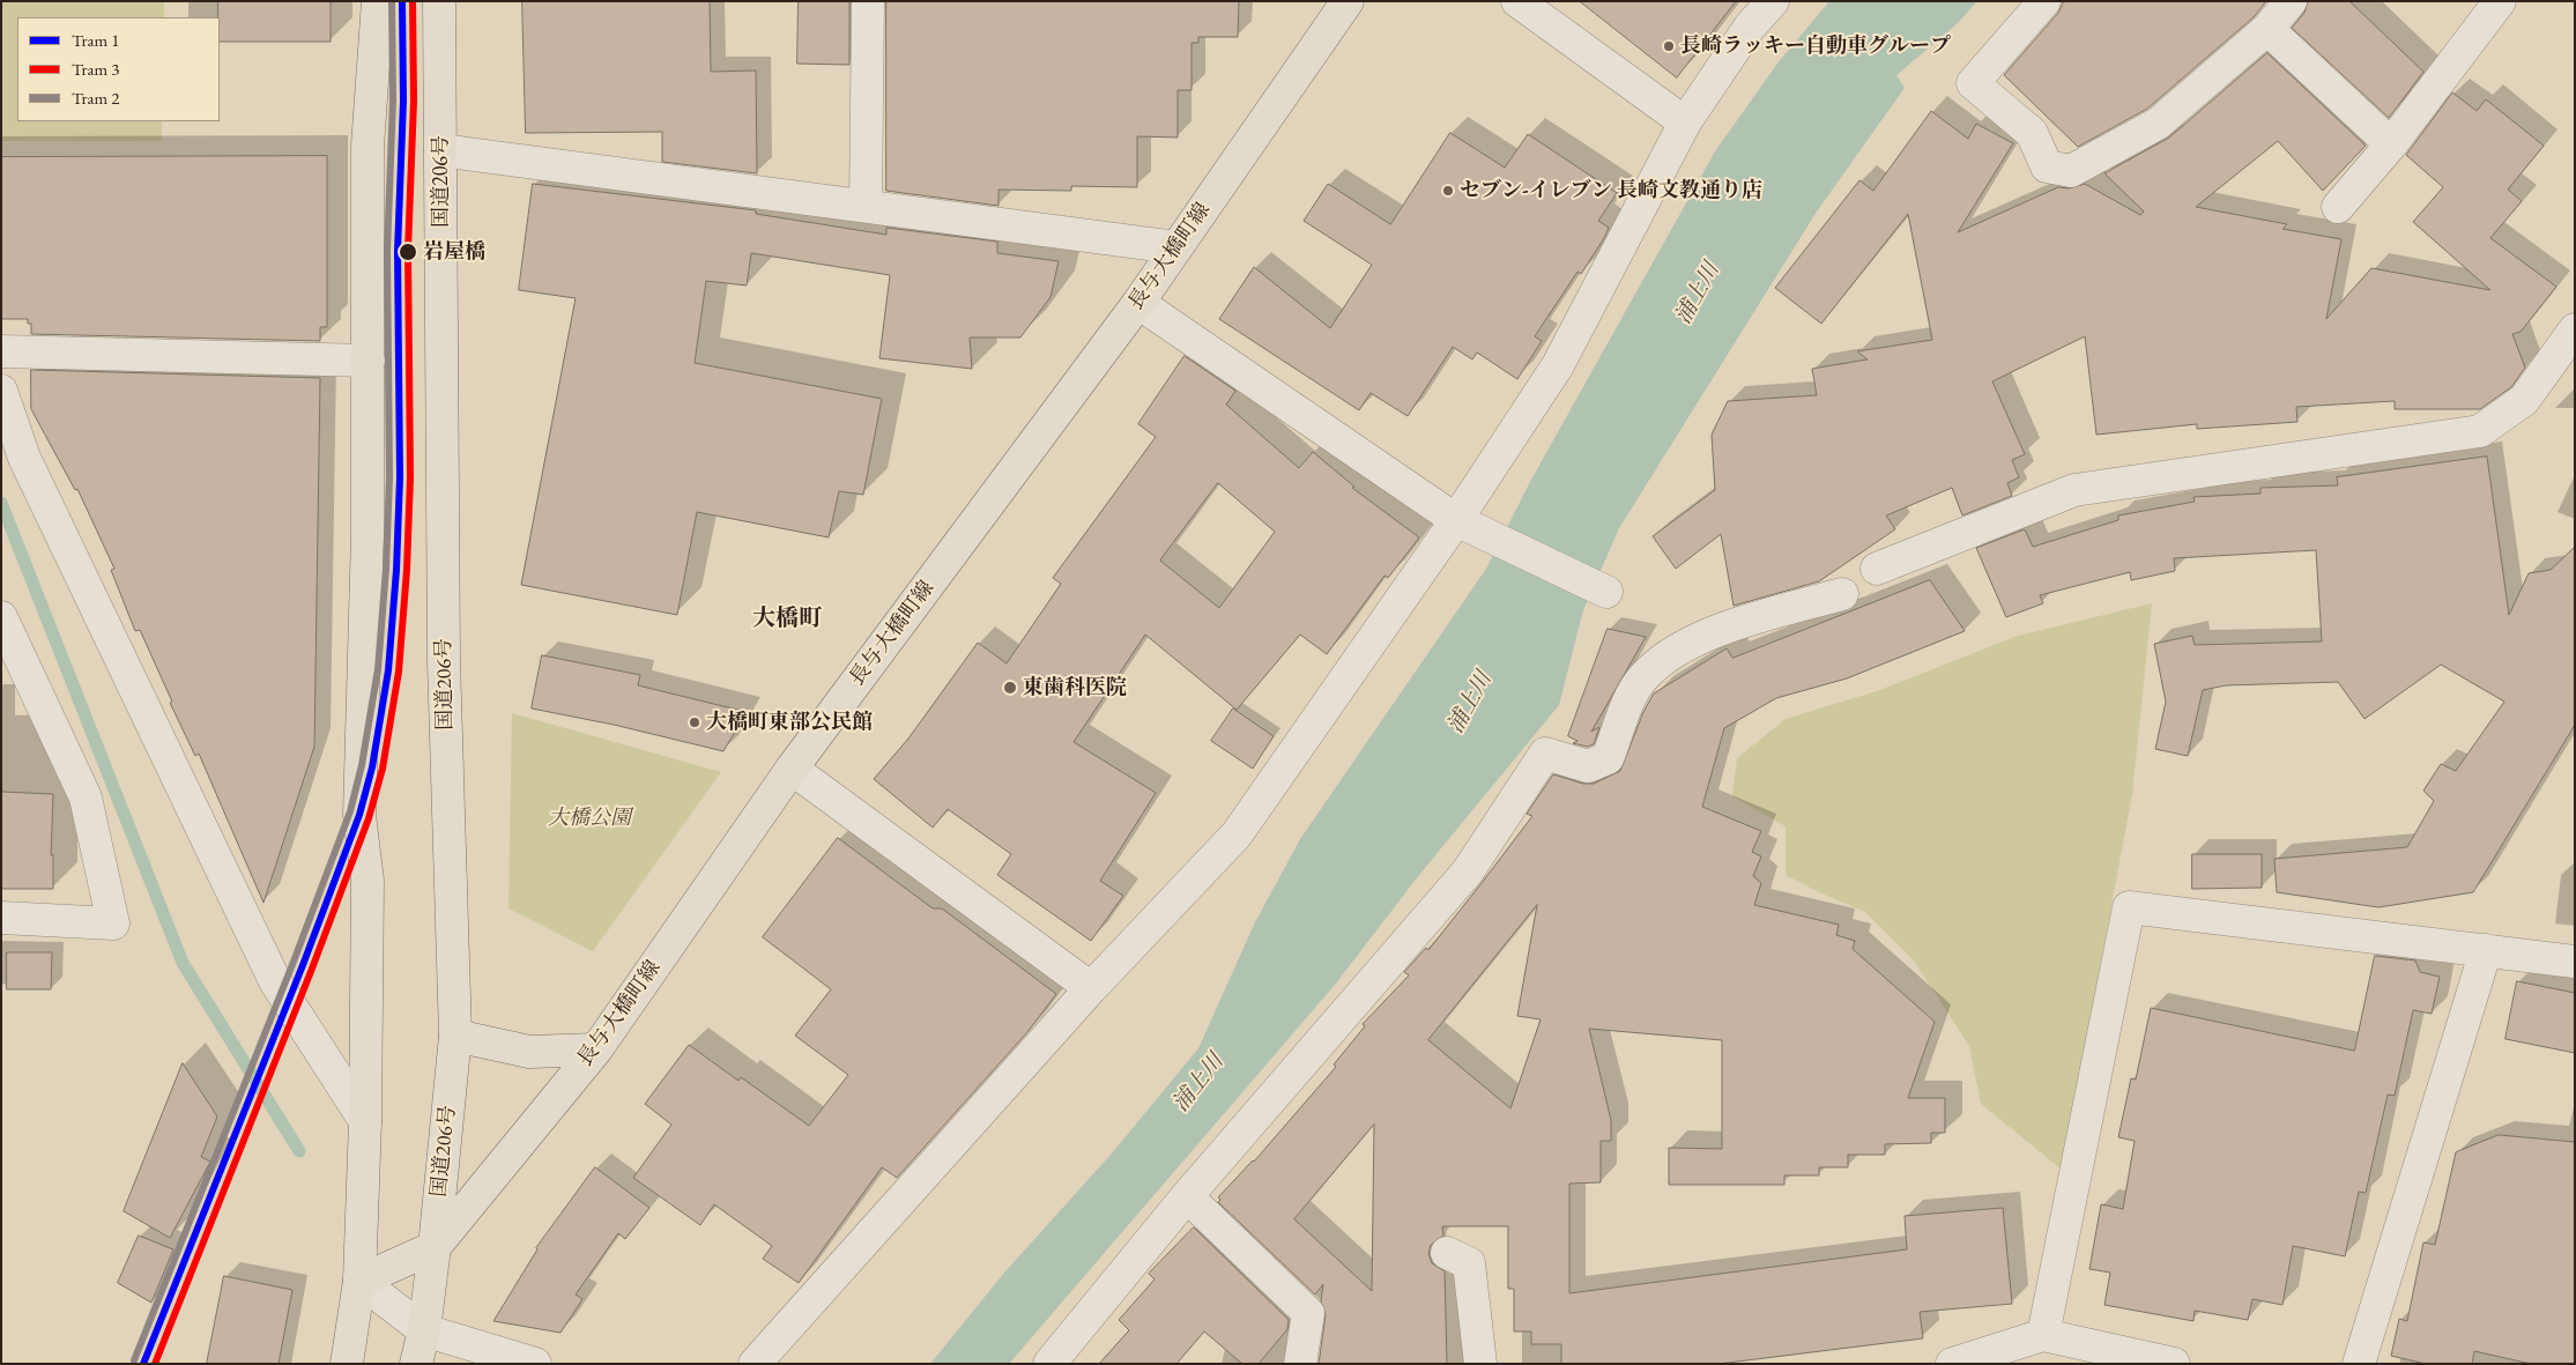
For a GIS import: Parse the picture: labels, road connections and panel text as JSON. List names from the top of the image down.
{
  "streets": {
    "main road": ["国道206号", "長与大橋町線"]
  },
  "crossings": [
    ["国道206号", "長与大橋町線"]
  ],
  "districts": ["大橋町"],
  "water": ["浦上川"],
  "parks": ["大橋公園"],
  "places": [
    "長崎ラッキー自動車グループ",
    "セブン-イレブン 長崎文教通り店",
    "岩屋橋",
    "東歯科医院",
    "大橋町東部公民館"
  ],
  "lines": ["tram line 1", "tram line 3", "tram line 2"],
  "legend": ["Tram 1", "Tram 3", "Tram 2"]
}
